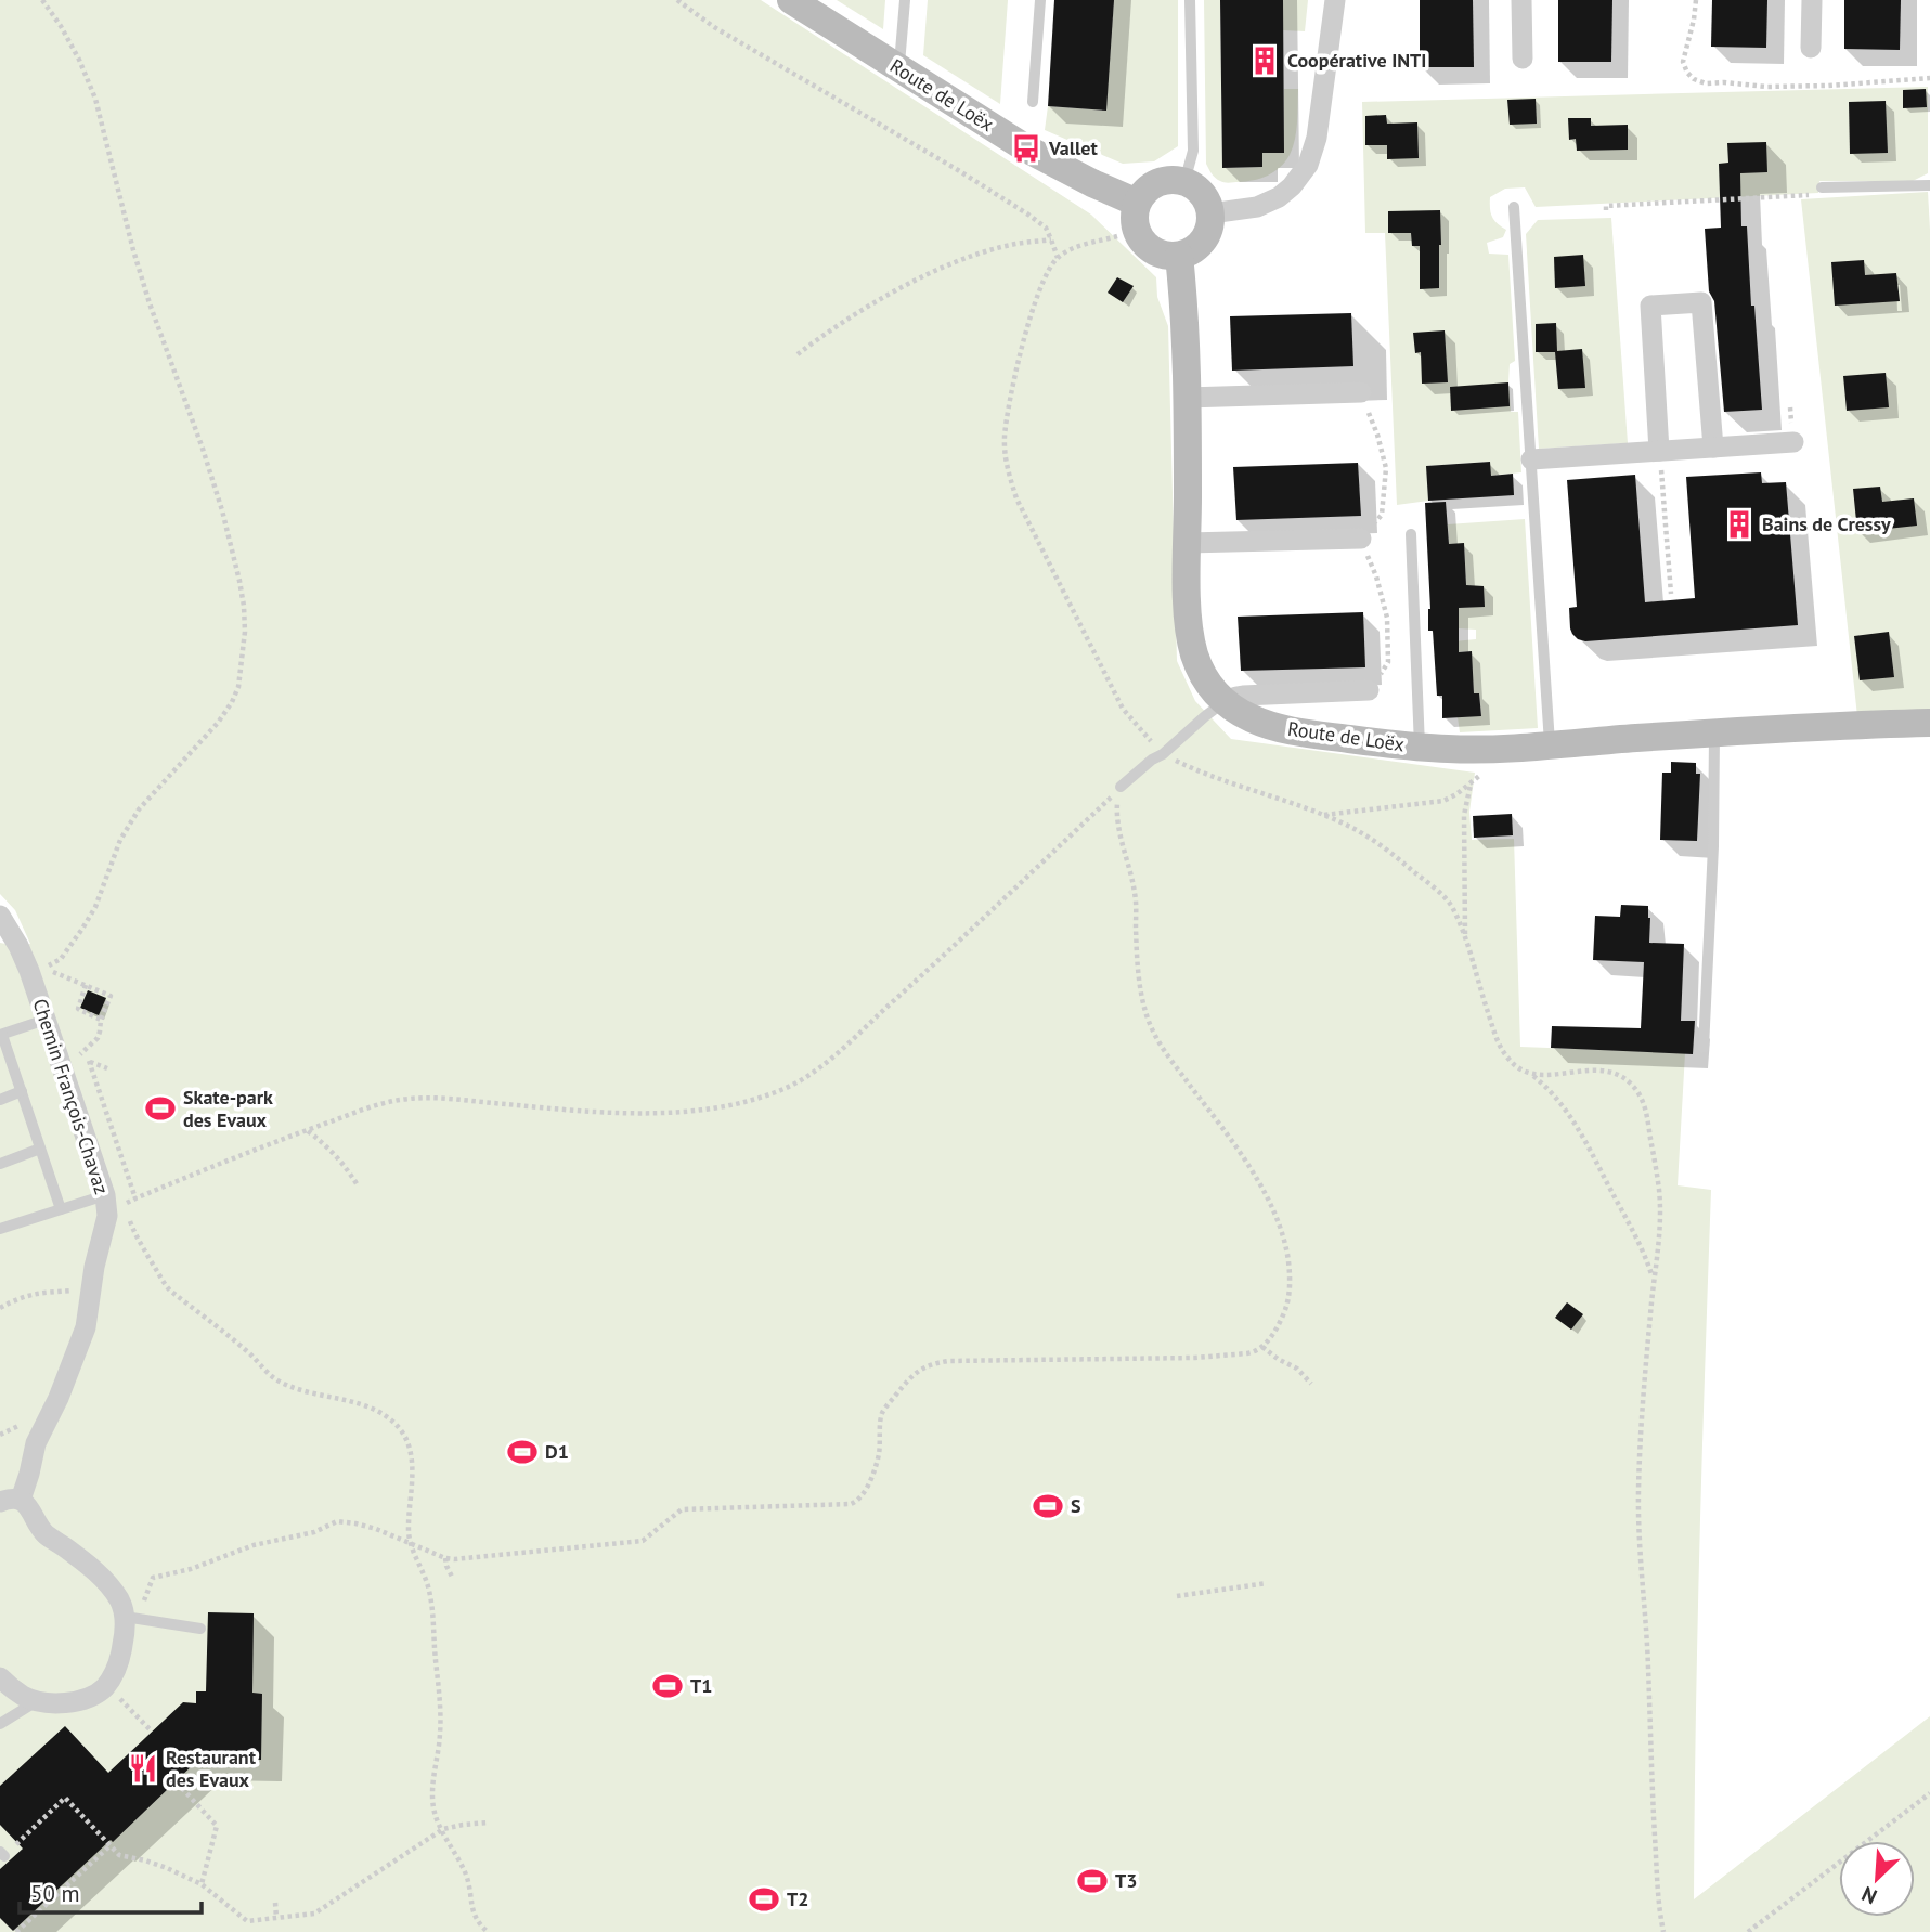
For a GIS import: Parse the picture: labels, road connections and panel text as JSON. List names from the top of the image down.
{
  "streets": {
    "street": ["Route de Loëx", "Chemin François-Chavaz"]
  },
  "places": {
    "building": ["Coopérative INTI", "Bains de Cressy"],
    "bus stop": ["Vallet"],
    "sports": [
      "Skate-park des Evaux",
      "D1",
      "S",
      "T1",
      "T3",
      "T2"
    ],
    "restaurant": ["Restaurant des Evaux"]
  },
  "scale_bar": "50 m",
  "north": "bottom left"
}
